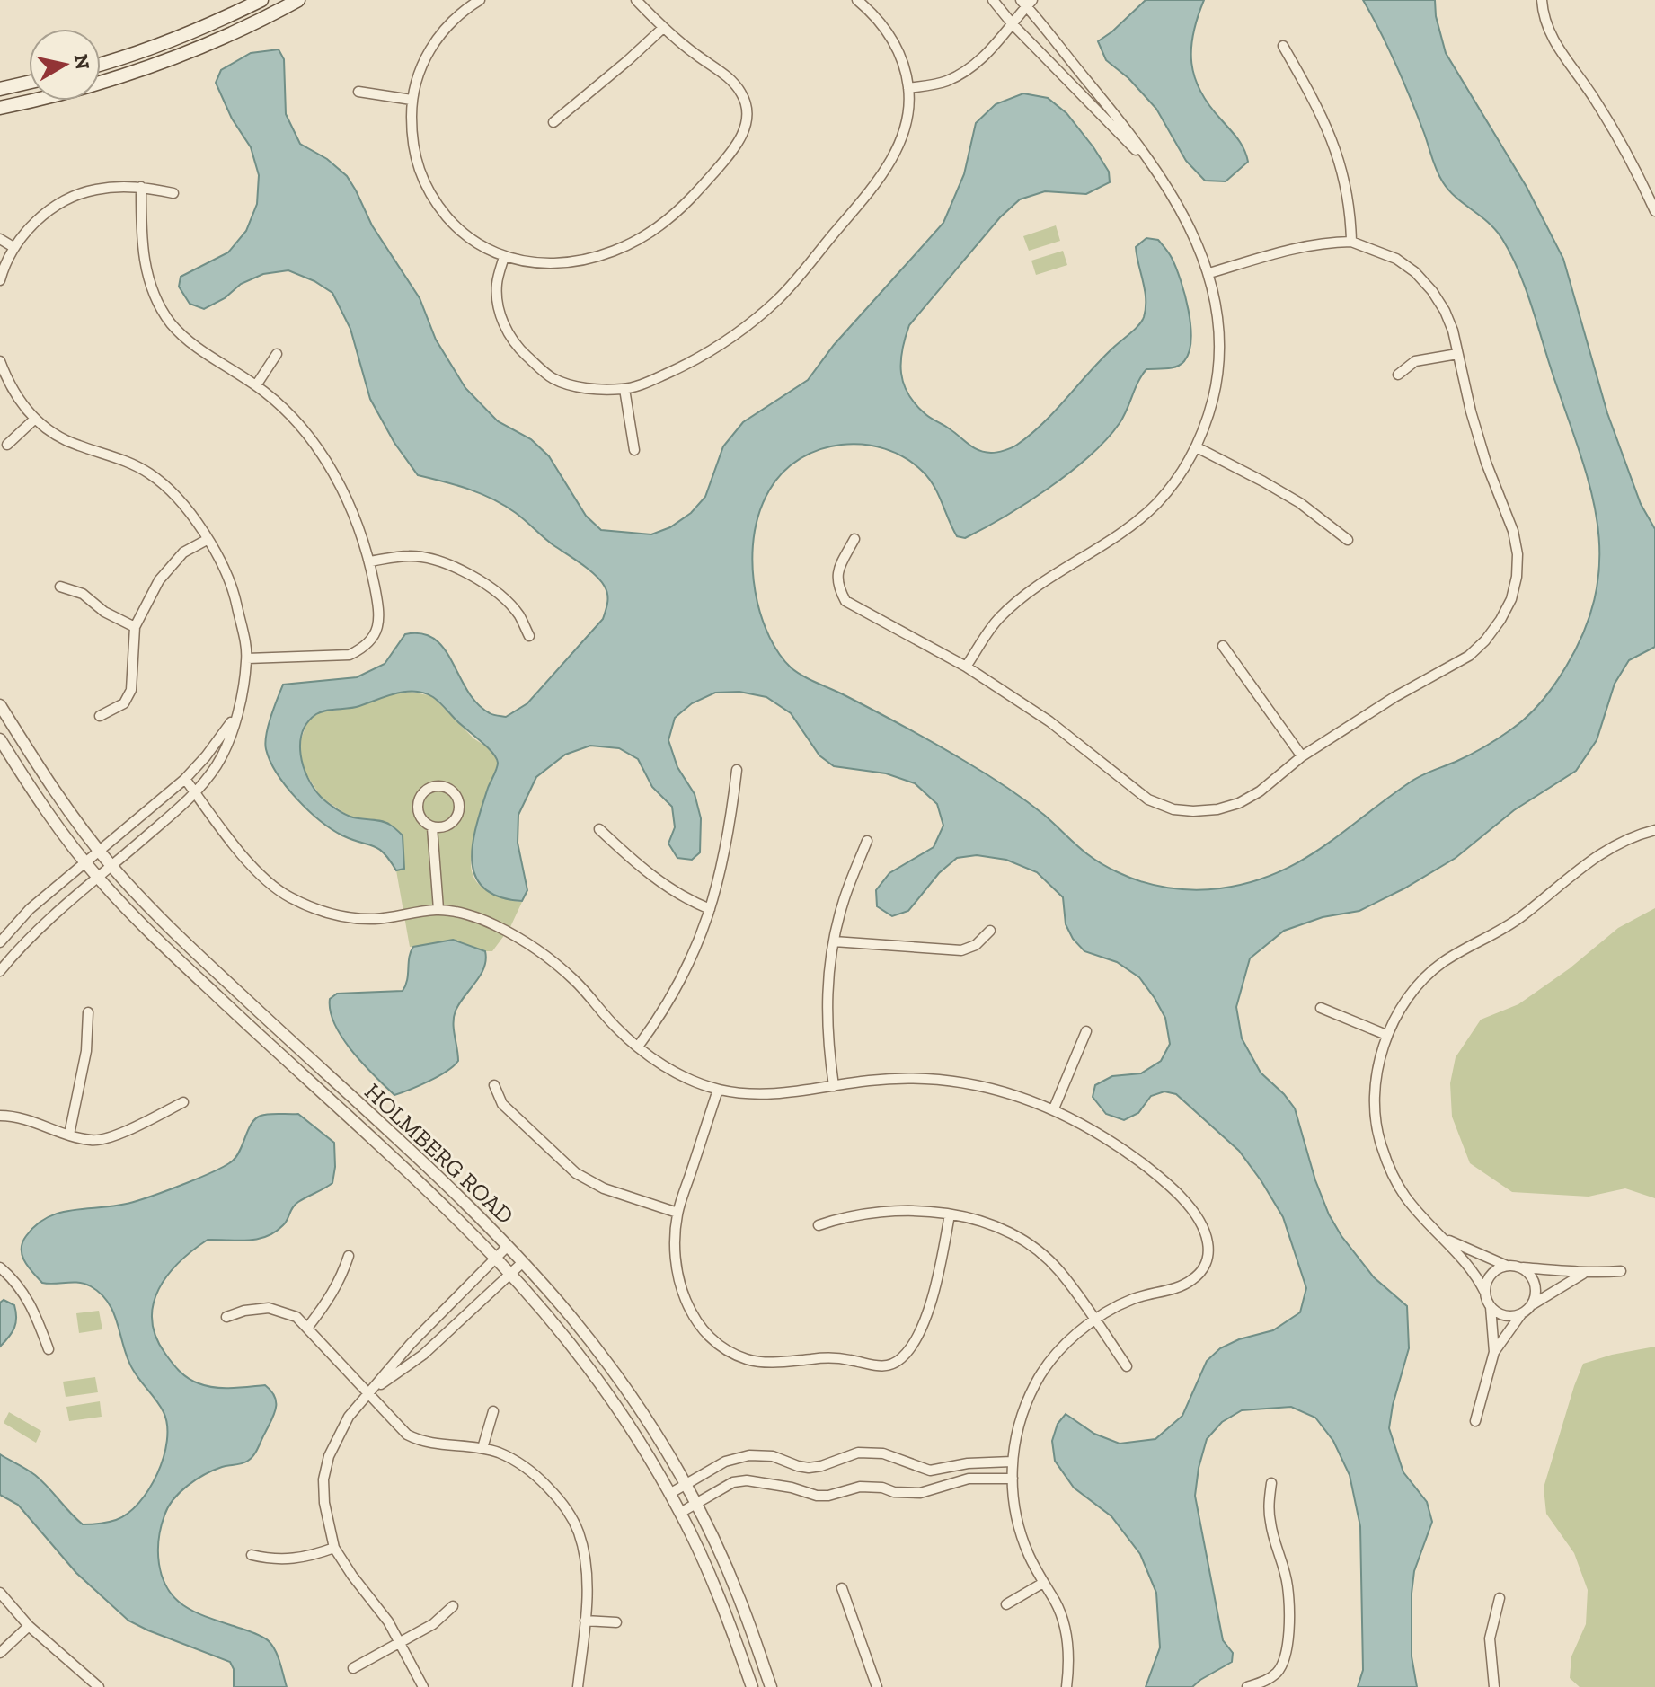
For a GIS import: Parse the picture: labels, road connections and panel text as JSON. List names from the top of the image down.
{
  "streets": {
    "street": ["HOLMBERG ROAD"]
  },
  "north": "right"
}
